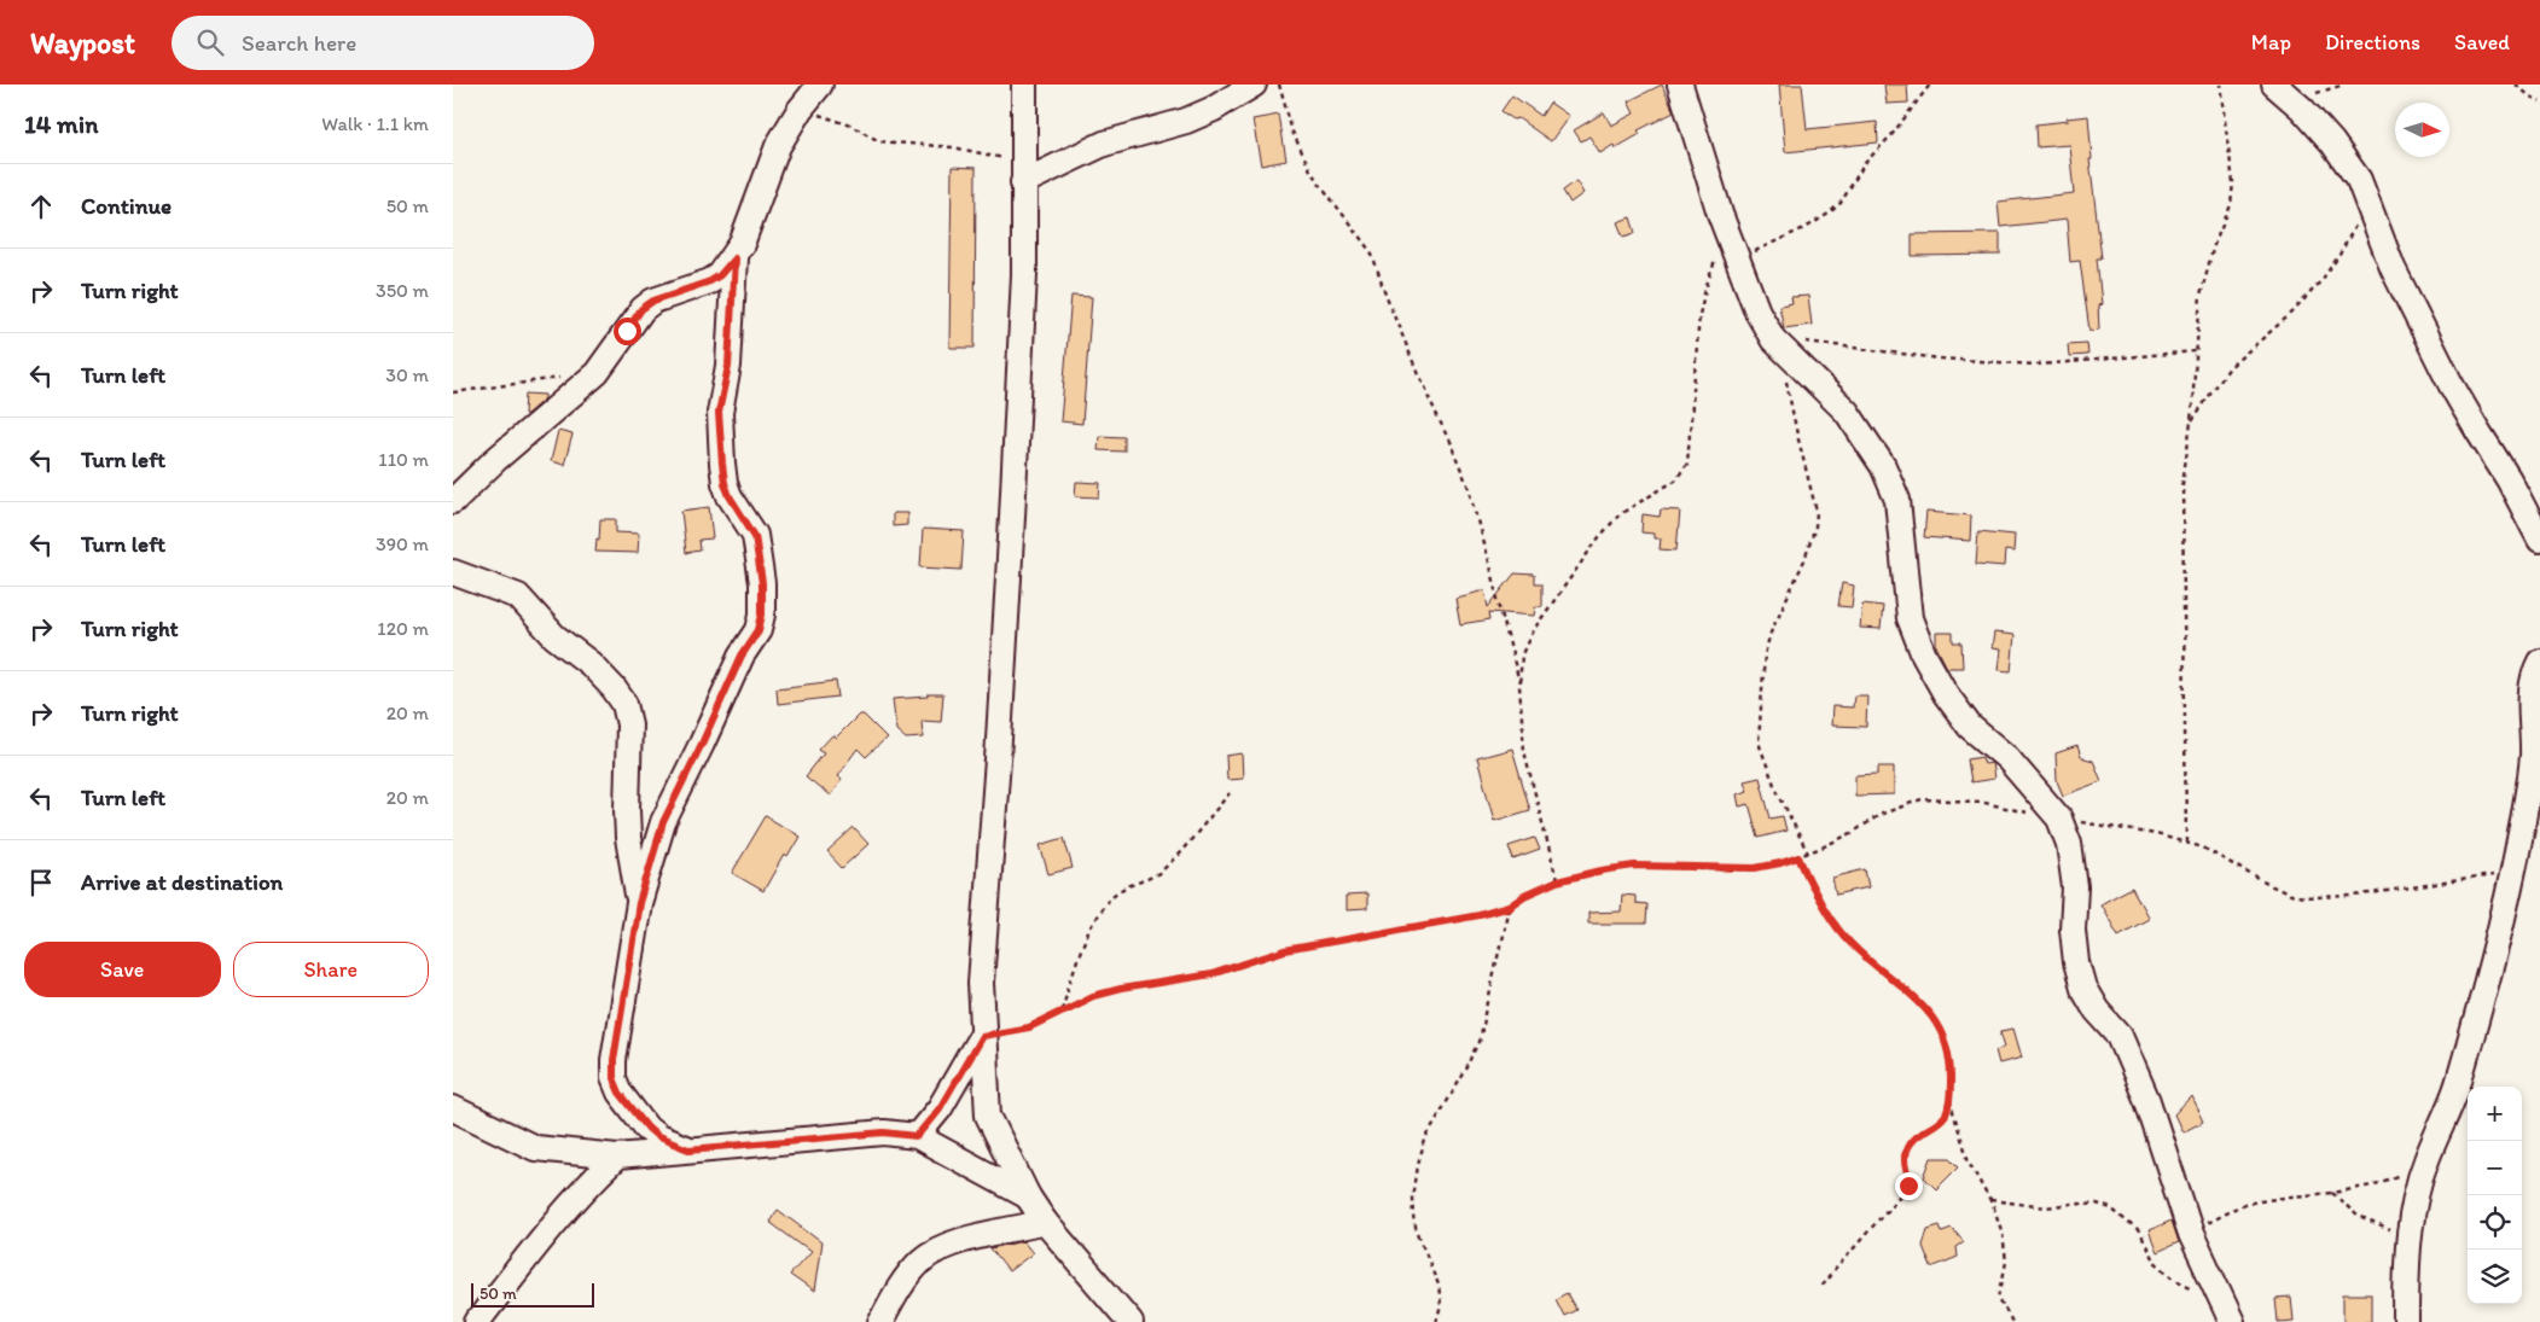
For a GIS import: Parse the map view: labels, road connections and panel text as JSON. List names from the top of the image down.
{
  "scale_bar": "50 m",
  "north": "right",
  "page": {
    "header": "Waypost",
    "search": "Search here",
    "nav": ["Map", "Directions", "Saved"],
    "heading": ["14 min", "Walk · 1.1 km"],
    "list": [
      ["Continue", "50 m"],
      ["Turn right", "350 m"],
      ["Turn left", "30 m"],
      ["Turn left", "110 m"],
      ["Turn left", "390 m"],
      ["Turn right", "120 m"],
      ["Turn right", "20 m"],
      ["Turn left", "20 m"],
      "Arrive at destination"
    ],
    "buttons": ["Save", "Share"],
    "map_buttons": ["+", "−"],
    "scale": "50 m"
  }
}
